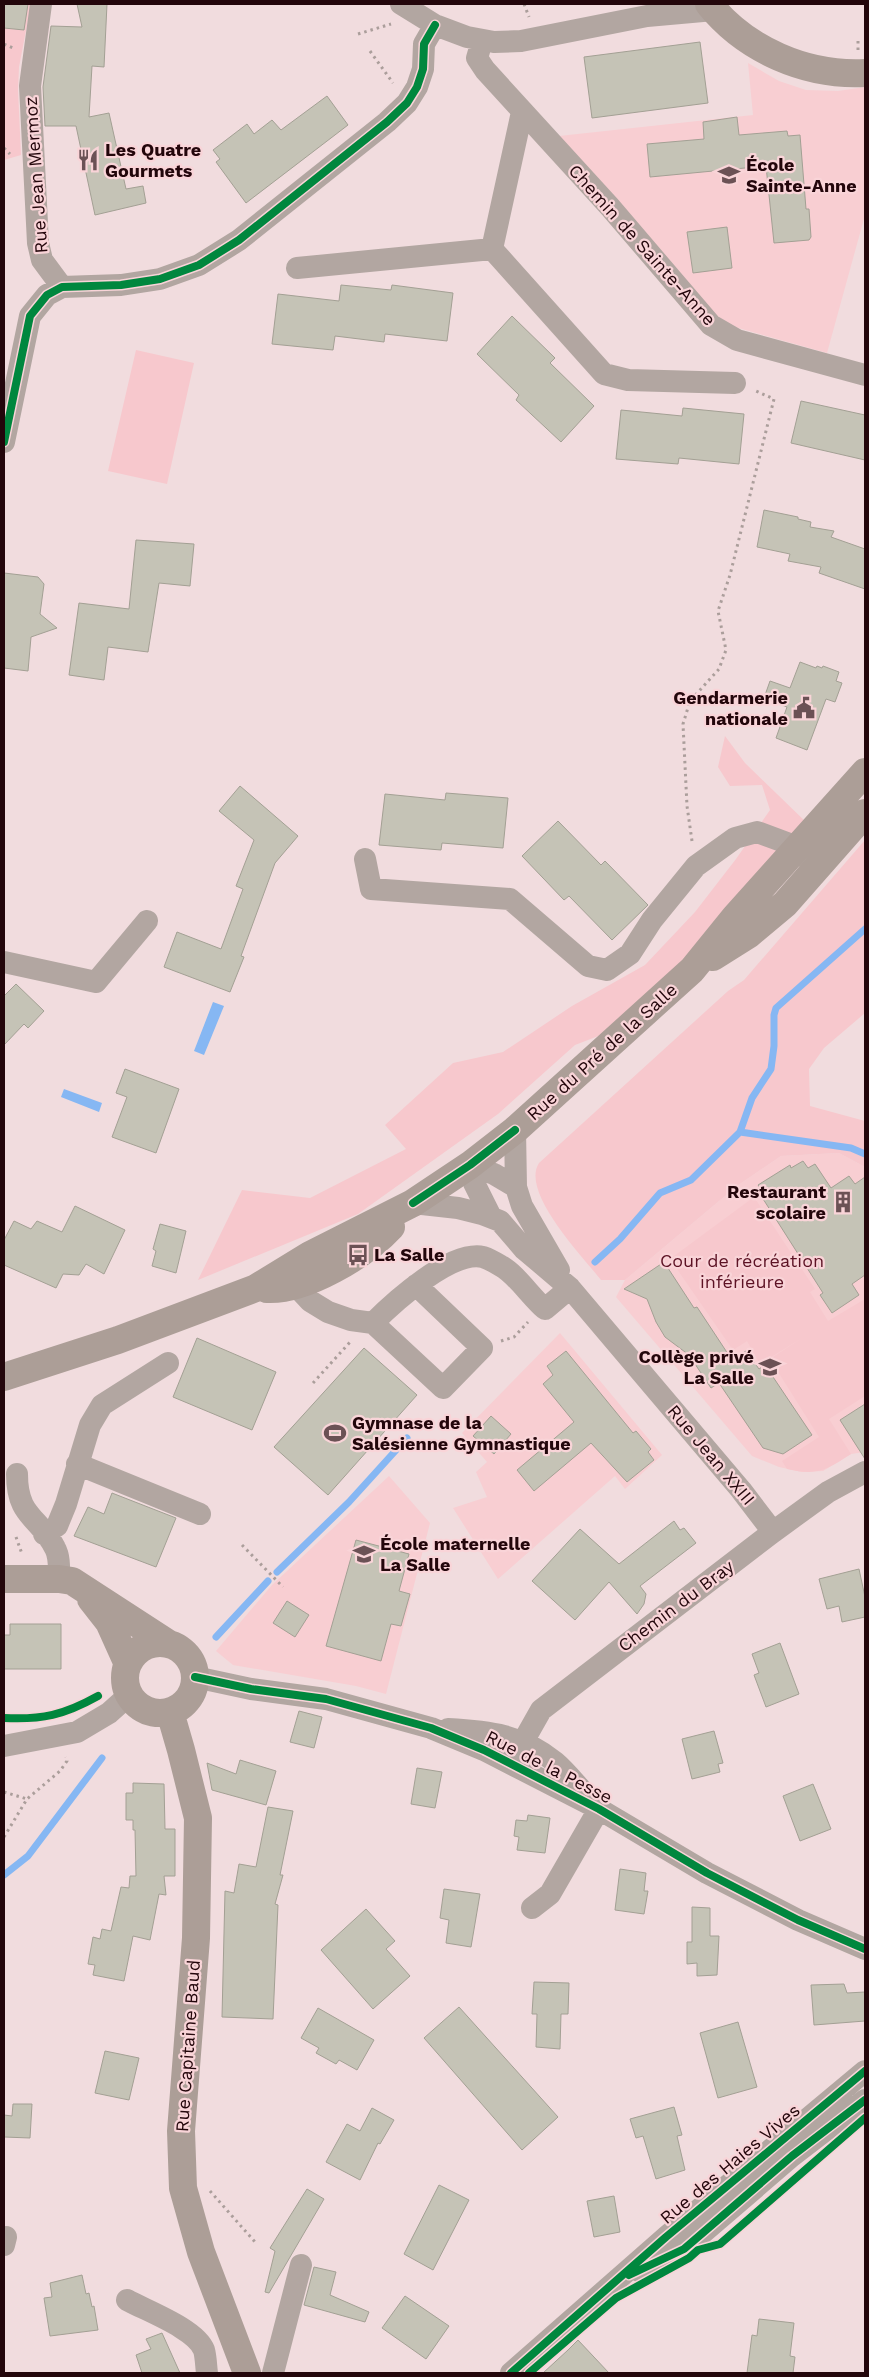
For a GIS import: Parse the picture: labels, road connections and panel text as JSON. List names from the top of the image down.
{
  "streets": {
    "main road": ["Rue du Pré de la Salle", "Rue Capitaine Baud"],
    "street": [
      "Rue Jean Mermoz",
      "Chemin de Sainte-Anne",
      "Rue Jean XXIII",
      "Chemin du Bray",
      "Rue de la Pesse",
      "Rue des Haies Vives"
    ]
  },
  "crossings": [
    ["Rue du Pré de la Salle", "Rue Jean XXIII"],
    ["Rue Jean XXIII", "Chemin du Bray"],
    ["Chemin du Bray", "Rue de la Pesse"],
    ["Rue de la Pesse", "Rue Capitaine Baud"]
  ],
  "parks": ["Cour de récréation inférieure"],
  "places": {
    "restaurant": ["Les Quatre Gourmets"],
    "school or university": ["École Sainte-Anne", "Collège privé La Salle", "École maternelle La Salle"],
    "public building": ["Gendarmerie nationale"],
    "building": ["Restaurant scolaire"],
    "bus stop": ["La Salle"],
    "sports": ["Gymnase de la Salésienne Gymnastique"]
  }
}
